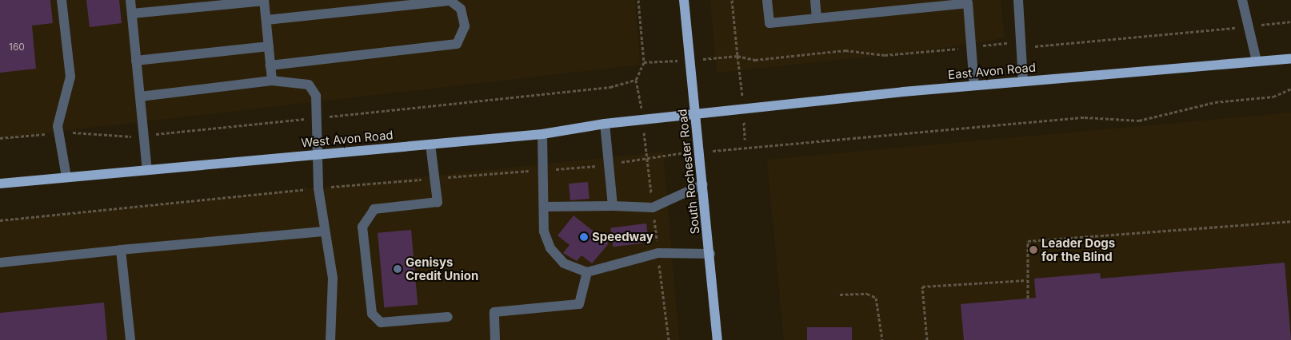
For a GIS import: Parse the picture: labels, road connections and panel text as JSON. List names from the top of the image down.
{
  "streets": {
    "main road": ["East Avon Road", "West Avon Road", "South Rochester Road"]
  },
  "crossings": [
    ["East Avon Road", "West Avon Road"],
    ["East Avon Road", "South Rochester Road"],
    ["West Avon Road", "South Rochester Road"]
  ],
  "places": ["Speedway", "Leader Dogs for the Blind", "Genisys Credit Union"],
  "house_numbers": ["160"]
}
